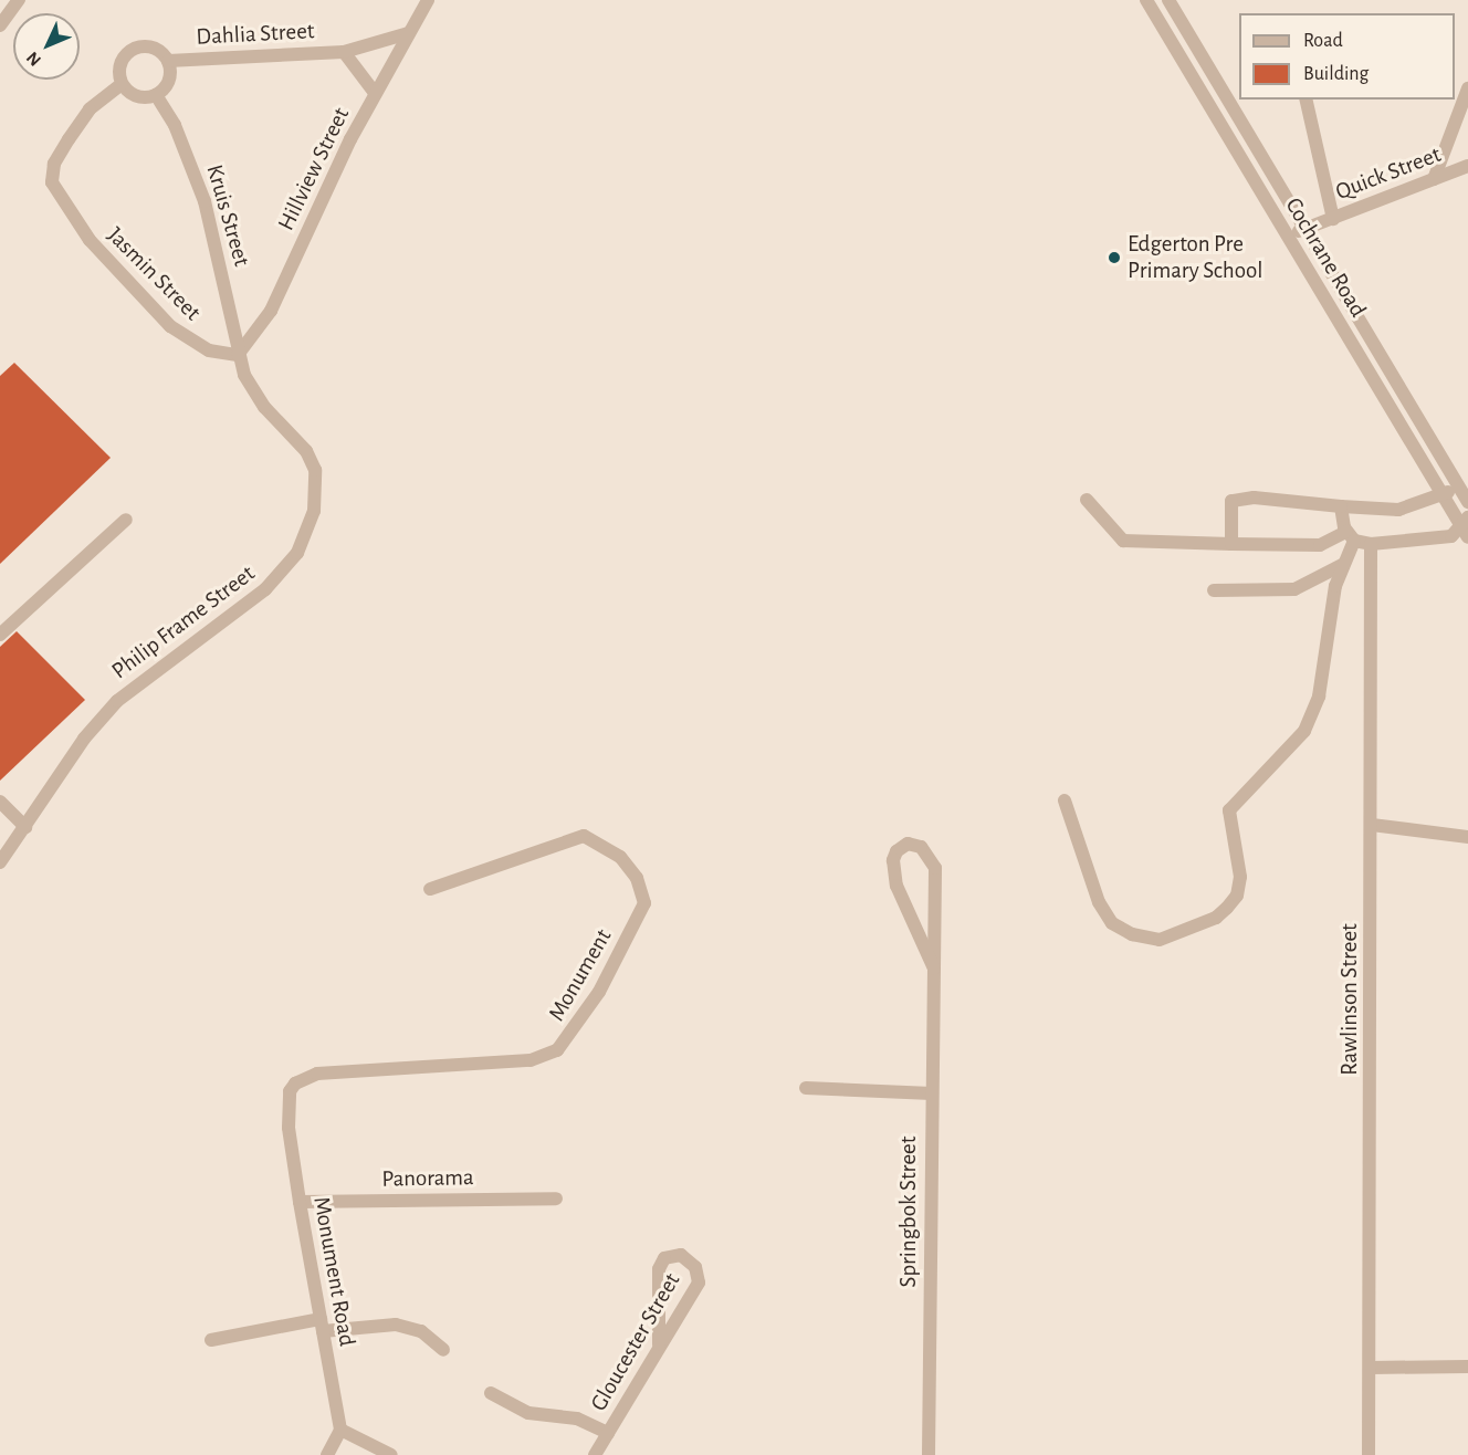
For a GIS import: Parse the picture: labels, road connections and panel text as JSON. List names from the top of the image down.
{
  "streets": {
    "street": [
      "Dahlia Street",
      "Hillview Street",
      "Quick Street",
      "Kruis Street",
      "Cochrane Road",
      "Jasmin Street",
      "Philip Frame Street",
      "Monument",
      "Rawlinson Street",
      "Panorama",
      "Springbok Street",
      "Monument Road",
      "Gloucester Street"
    ]
  },
  "crossings": [
    ["Dahlia Street", "Hillview Street"],
    ["Dahlia Street", "Kruis Street"],
    ["Dahlia Street", "Jasmin Street"],
    ["Hillview Street", "Kruis Street"],
    ["Hillview Street", "Jasmin Street"],
    ["Hillview Street", "Philip Frame Street"],
    ["Quick Street", "Cochrane Road"],
    ["Kruis Street", "Jasmin Street"],
    ["Kruis Street", "Philip Frame Street"],
    ["Jasmin Street", "Philip Frame Street"],
    ["Monument", "Monument Road"],
    ["Panorama", "Monument Road"]
  ],
  "places": ["Edgerton Pre Primary School"],
  "legend": ["Road", "Building"],
  "north": "bottom left"
}
